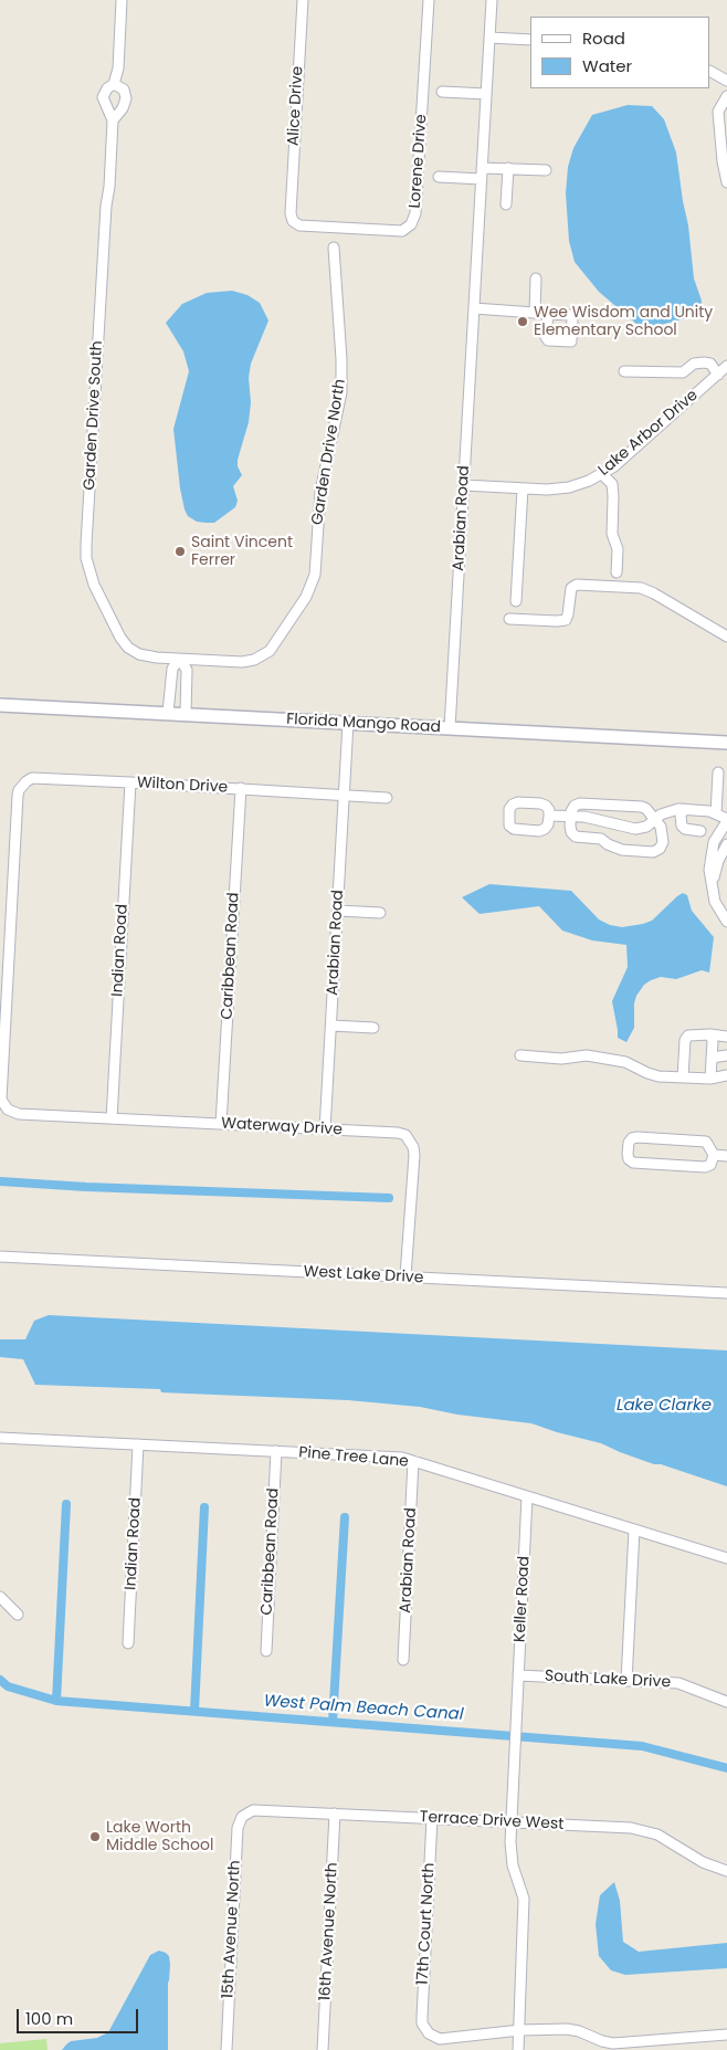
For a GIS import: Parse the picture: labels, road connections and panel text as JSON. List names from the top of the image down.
{
  "streets": {
    "street": [
      "Alice Drive",
      "Lorene Drive",
      "Garden Drive South",
      "Lake Arbor Drive",
      "Garden Drive North",
      "Arabian Road",
      "Florida Mango Road",
      "Wilton Drive",
      "Indian Road",
      "Caribbean Road",
      "Waterway Drive",
      "West Lake Drive",
      "Pine Tree Lane",
      "Keller Road",
      "South Lake Drive",
      "Terrace Drive West",
      "17th Court North",
      "15th Avenue North",
      "16th Avenue North"
    ]
  },
  "crossings": [
    ["Alice Drive", "Lorene Drive"],
    ["Garden Drive South", "Garden Drive North"],
    ["Lake Arbor Drive", "Arabian Road"],
    ["Arabian Road", "Florida Mango Road"],
    ["Arabian Road", "Wilton Drive"],
    ["Arabian Road", "Waterway Drive"],
    ["Arabian Road", "Pine Tree Lane"],
    ["Wilton Drive", "Indian Road"],
    ["Wilton Drive", "Caribbean Road"],
    ["Wilton Drive", "Waterway Drive"],
    ["Indian Road", "Waterway Drive"],
    ["Indian Road", "Pine Tree Lane"],
    ["Caribbean Road", "Waterway Drive"],
    ["Caribbean Road", "Pine Tree Lane"],
    ["Waterway Drive", "West Lake Drive"],
    ["Pine Tree Lane", "Keller Road"],
    ["Keller Road", "South Lake Drive"],
    ["Keller Road", "Terrace Drive West"],
    ["Keller Road", "17th Court North"],
    ["Terrace Drive West", "17th Court North"],
    ["Terrace Drive West", "15th Avenue North"],
    ["Terrace Drive West", "16th Avenue North"]
  ],
  "water": ["Lake Clarke", "West Palm Beach Canal"],
  "places": ["Wee Wisdom and Unity Elementary School", "Saint Vincent Ferrer", "Lake Worth Middle School"],
  "legend": ["Road", "Water"],
  "scale_bar": "100 m"
}
